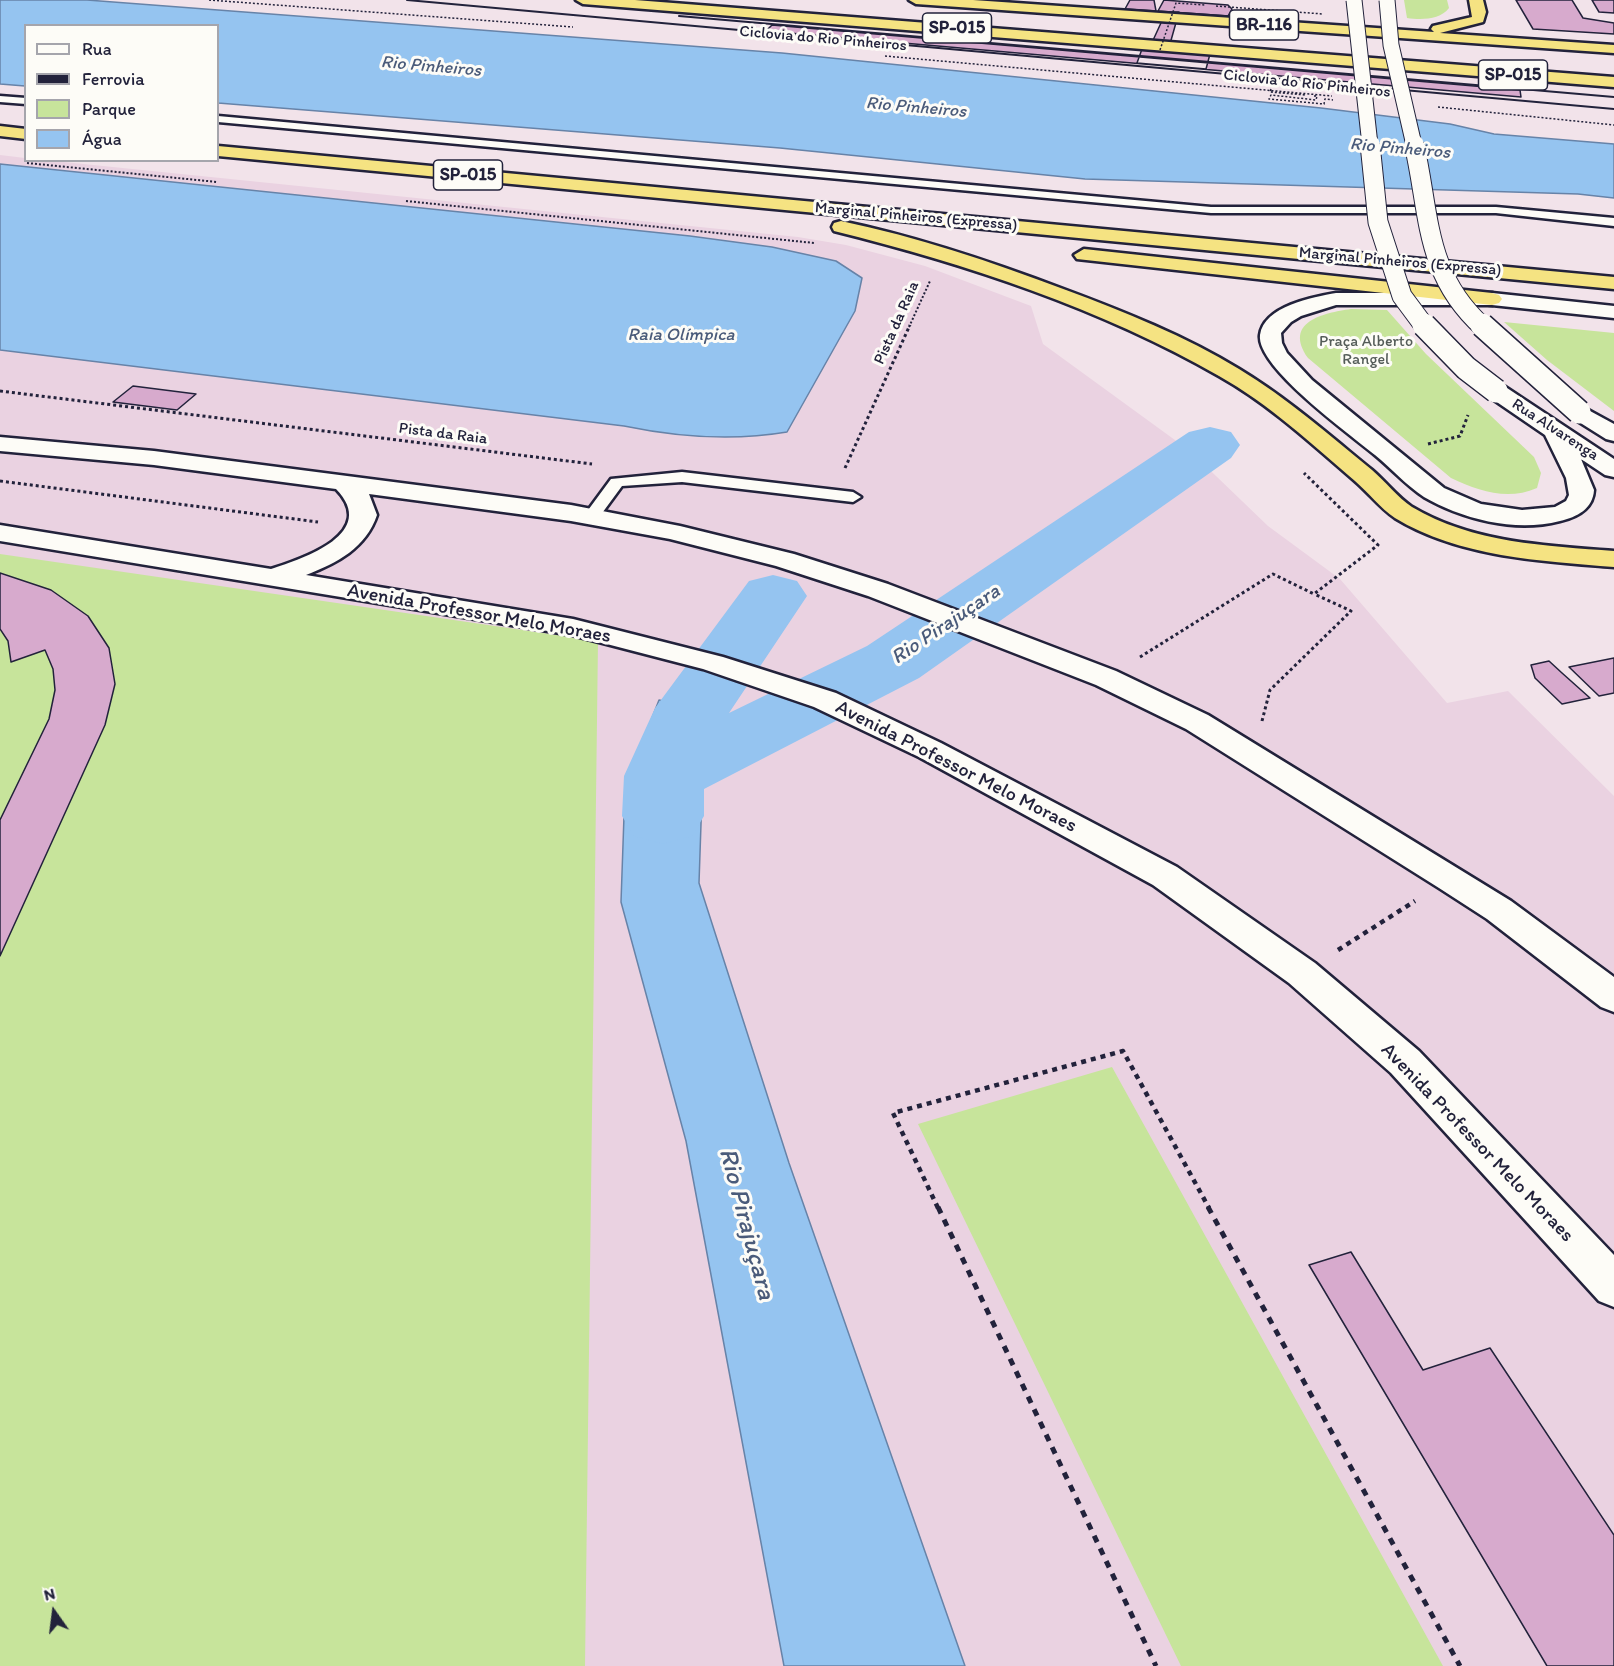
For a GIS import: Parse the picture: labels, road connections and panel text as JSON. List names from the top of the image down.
{
  "streets": {
    "highway": ["BR-116", "SP-015", "Marginal Pinheiros (Expressa)"],
    "main road": ["Rua Alvarenga", "Avenida Professor Melo Moraes"],
    "path": ["Ciclovia do Rio Pinheiros", "Pista da Raia"]
  },
  "water": ["Rio Pinheiros", "Raia Olímpica", "Rio Pirajuçara"],
  "parks": ["Praça Alberto Rangel"],
  "legend": [
    "Rua",
    "Ferrovia",
    "Parque",
    "Água"
  ],
  "north": "top"
}
